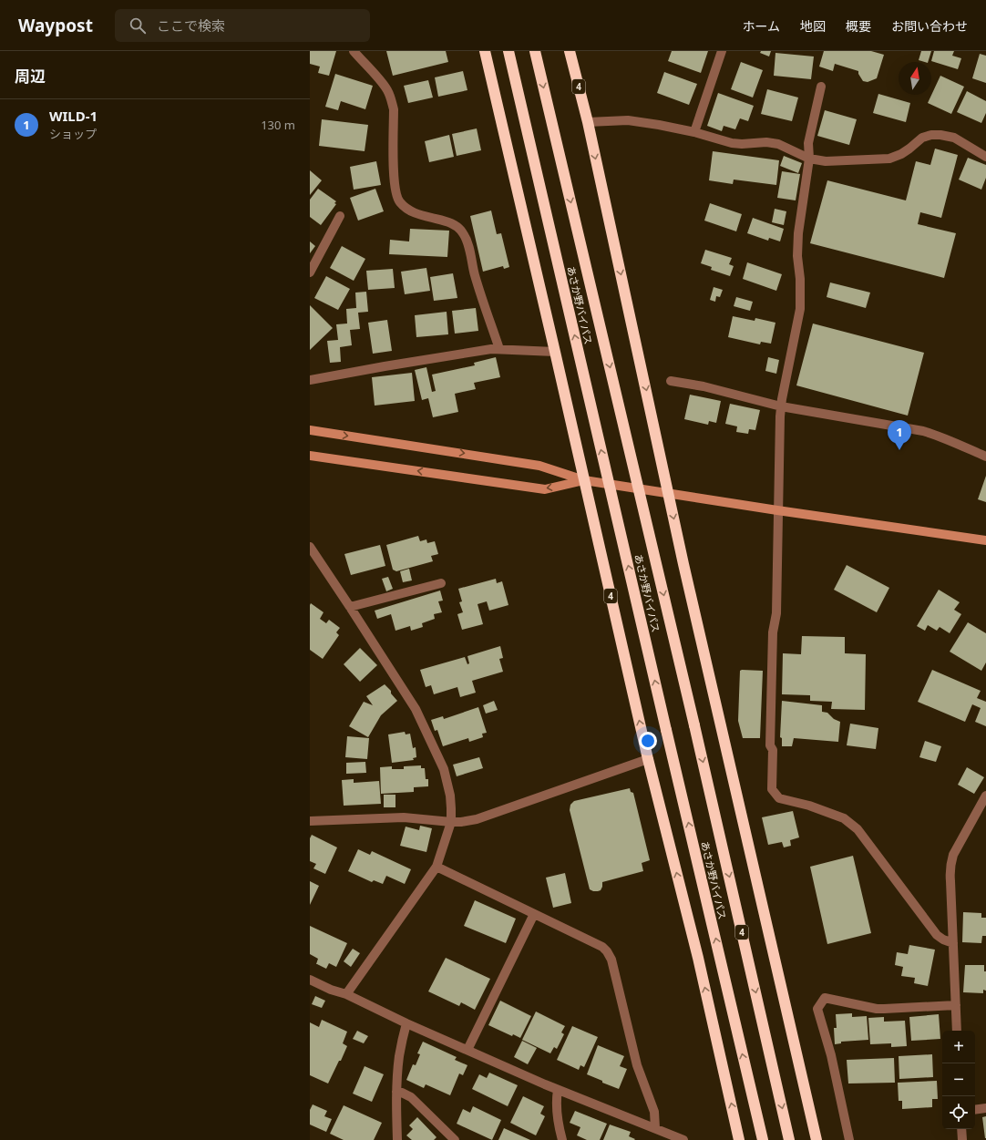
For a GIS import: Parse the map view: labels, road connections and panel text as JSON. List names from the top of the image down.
{
  "streets": {
    "highway": ["4", "あさか野バイパス"]
  },
  "north": "top",
  "page": {
    "header": "Waypost",
    "search": "ここで検索",
    "nav": [
      "ホーム",
      "地図",
      "概要",
      "お問い合わせ"
    ],
    "heading": "周辺",
    "list": [
      {
        "mark": "1",
        "name": "WILD-1",
        "note": "ショップ",
        "value": "130 m"
      }
    ],
    "pins": "1",
    "map_buttons": ["+", "−"]
  }
}
